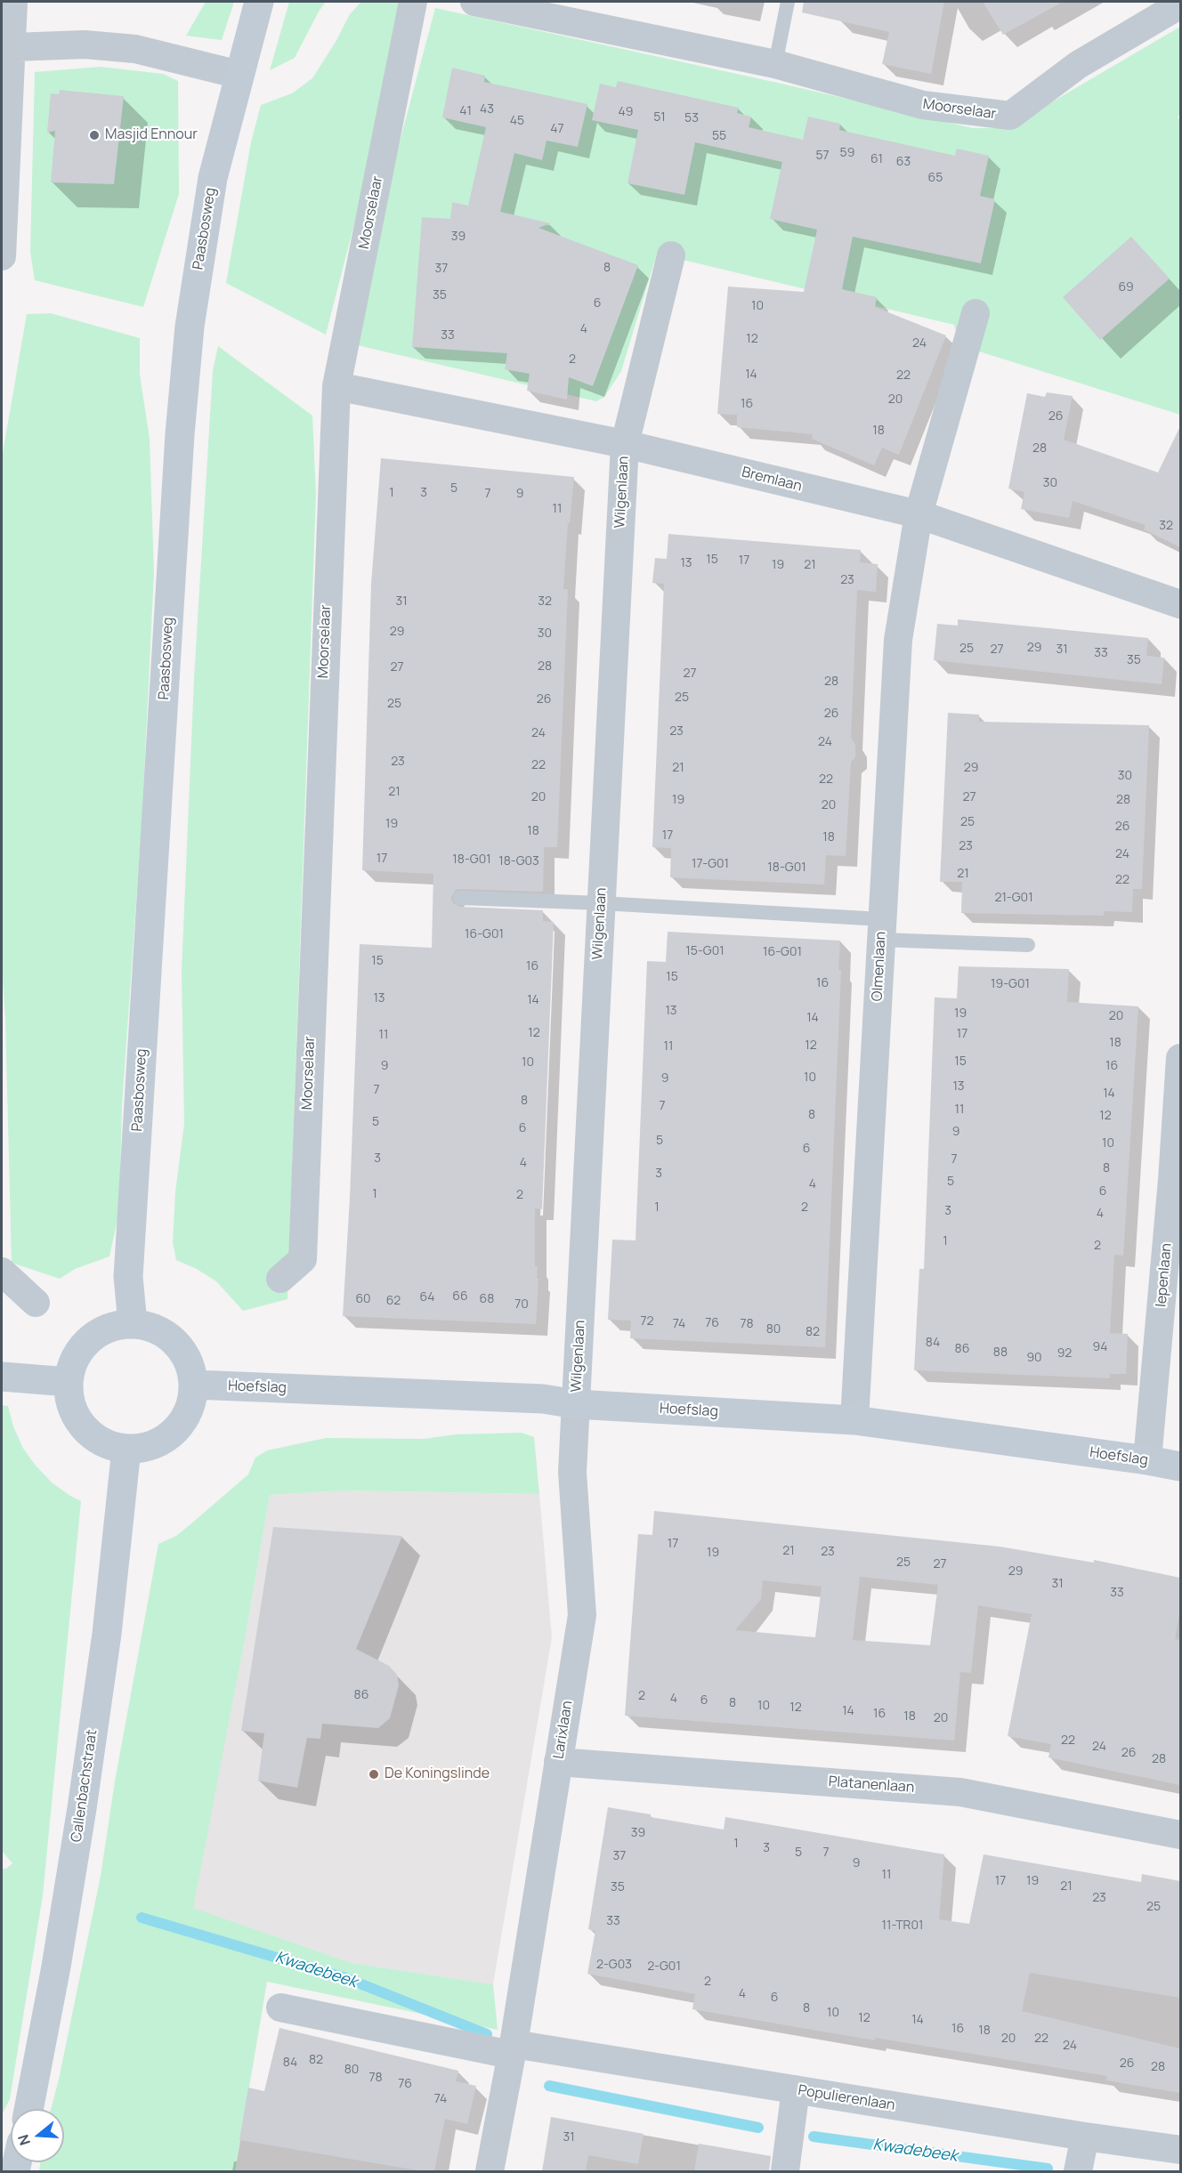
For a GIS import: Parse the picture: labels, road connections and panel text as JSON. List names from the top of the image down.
{
  "streets": {
    "street": [
      "Moorselaar",
      "Paasbosweg",
      "Bremlaan",
      "Wilgenlaan",
      "Olmenlaan",
      "Iepenlaan",
      "Hoefslag",
      "Larixlaan",
      "Platanenlaan",
      "Callenbachstraat",
      "Populierenlaan"
    ]
  },
  "crossings": [
    ["Moorselaar", "Bremlaan"],
    ["Paasbosweg", "Hoefslag"],
    ["Paasbosweg", "Callenbachstraat"],
    ["Bremlaan", "Wilgenlaan"],
    ["Bremlaan", "Olmenlaan"],
    ["Wilgenlaan", "Hoefslag"],
    ["Wilgenlaan", "Larixlaan"],
    ["Olmenlaan", "Hoefslag"],
    ["Iepenlaan", "Hoefslag"],
    ["Hoefslag", "Larixlaan"],
    ["Hoefslag", "Callenbachstraat"],
    ["Larixlaan", "Platanenlaan"],
    ["Larixlaan", "Populierenlaan"]
  ],
  "water": ["Kwadebeek"],
  "places": ["Masjid Ennour", "De Koningslinde"],
  "house_numbers": [
    "43",
    "41",
    "49",
    "51",
    "53",
    "45",
    "47",
    "55",
    "59",
    "57",
    "61",
    "63",
    "65",
    "39",
    "8",
    "37",
    "69",
    "35",
    "6",
    "10",
    "4",
    "33",
    "12",
    "24",
    "2",
    "14",
    "22",
    "20",
    "16",
    "26",
    "18",
    "28",
    "30",
    "5",
    "1",
    "3",
    "7",
    "9",
    "11",
    "32",
    "15",
    "17",
    "13",
    "19",
    "21",
    "23",
    "31",
    "32",
    "29",
    "30",
    "29",
    "25",
    "27",
    "31",
    "33",
    "35",
    "28",
    "27",
    "27",
    "28",
    "25",
    "26",
    "25",
    "26",
    "23",
    "24",
    "24",
    "23",
    "22",
    "21",
    "29",
    "30",
    "22",
    "21",
    "20",
    "27",
    "19",
    "28",
    "20",
    "25",
    "19",
    "26",
    "18",
    "17",
    "18",
    "23",
    "24",
    "17",
    "18-G01",
    "18-G03",
    "17-G01",
    "18-G01",
    "21",
    "22",
    "21-G01",
    "16-G01",
    "15-G01",
    "16-G01",
    "15",
    "16",
    "15",
    "16",
    "19-G01",
    "13",
    "14",
    "13",
    "19",
    "20",
    "14",
    "12",
    "17",
    "11",
    "18",
    "12",
    "11",
    "15",
    "10",
    "9",
    "16",
    "10",
    "9",
    "13",
    "7",
    "14",
    "8",
    "7",
    "11",
    "8",
    "12",
    "5",
    "6",
    "9",
    "5",
    "10",
    "6",
    "3",
    "7",
    "4",
    "8",
    "3",
    "5",
    "4",
    "6",
    "1",
    "2",
    "1",
    "2",
    "3",
    "4",
    "1",
    "2",
    "66",
    "64",
    "60",
    "68",
    "62",
    "70",
    "72",
    "76",
    "74",
    "78",
    "80",
    "82",
    "84",
    "94",
    "86",
    "88",
    "92",
    "90",
    "17",
    "21",
    "23",
    "19",
    "25",
    "27",
    "29",
    "31",
    "33",
    "86",
    "2",
    "4",
    "6",
    "8",
    "10",
    "12",
    "14",
    "16",
    "18",
    "20",
    "22",
    "24",
    "26",
    "28",
    "39",
    "1",
    "3",
    "5",
    "7",
    "37",
    "9",
    "11",
    "17",
    "19",
    "21",
    "35",
    "23",
    "25",
    "33",
    "11-TR01",
    "2-G03",
    "2-G01",
    "2",
    "4",
    "6",
    "8",
    "10",
    "12",
    "14",
    "16",
    "18",
    "20",
    "22",
    "24",
    "82",
    "84",
    "26",
    "28",
    "80",
    "78",
    "76",
    "74",
    "31"
  ],
  "north": "left"
}
